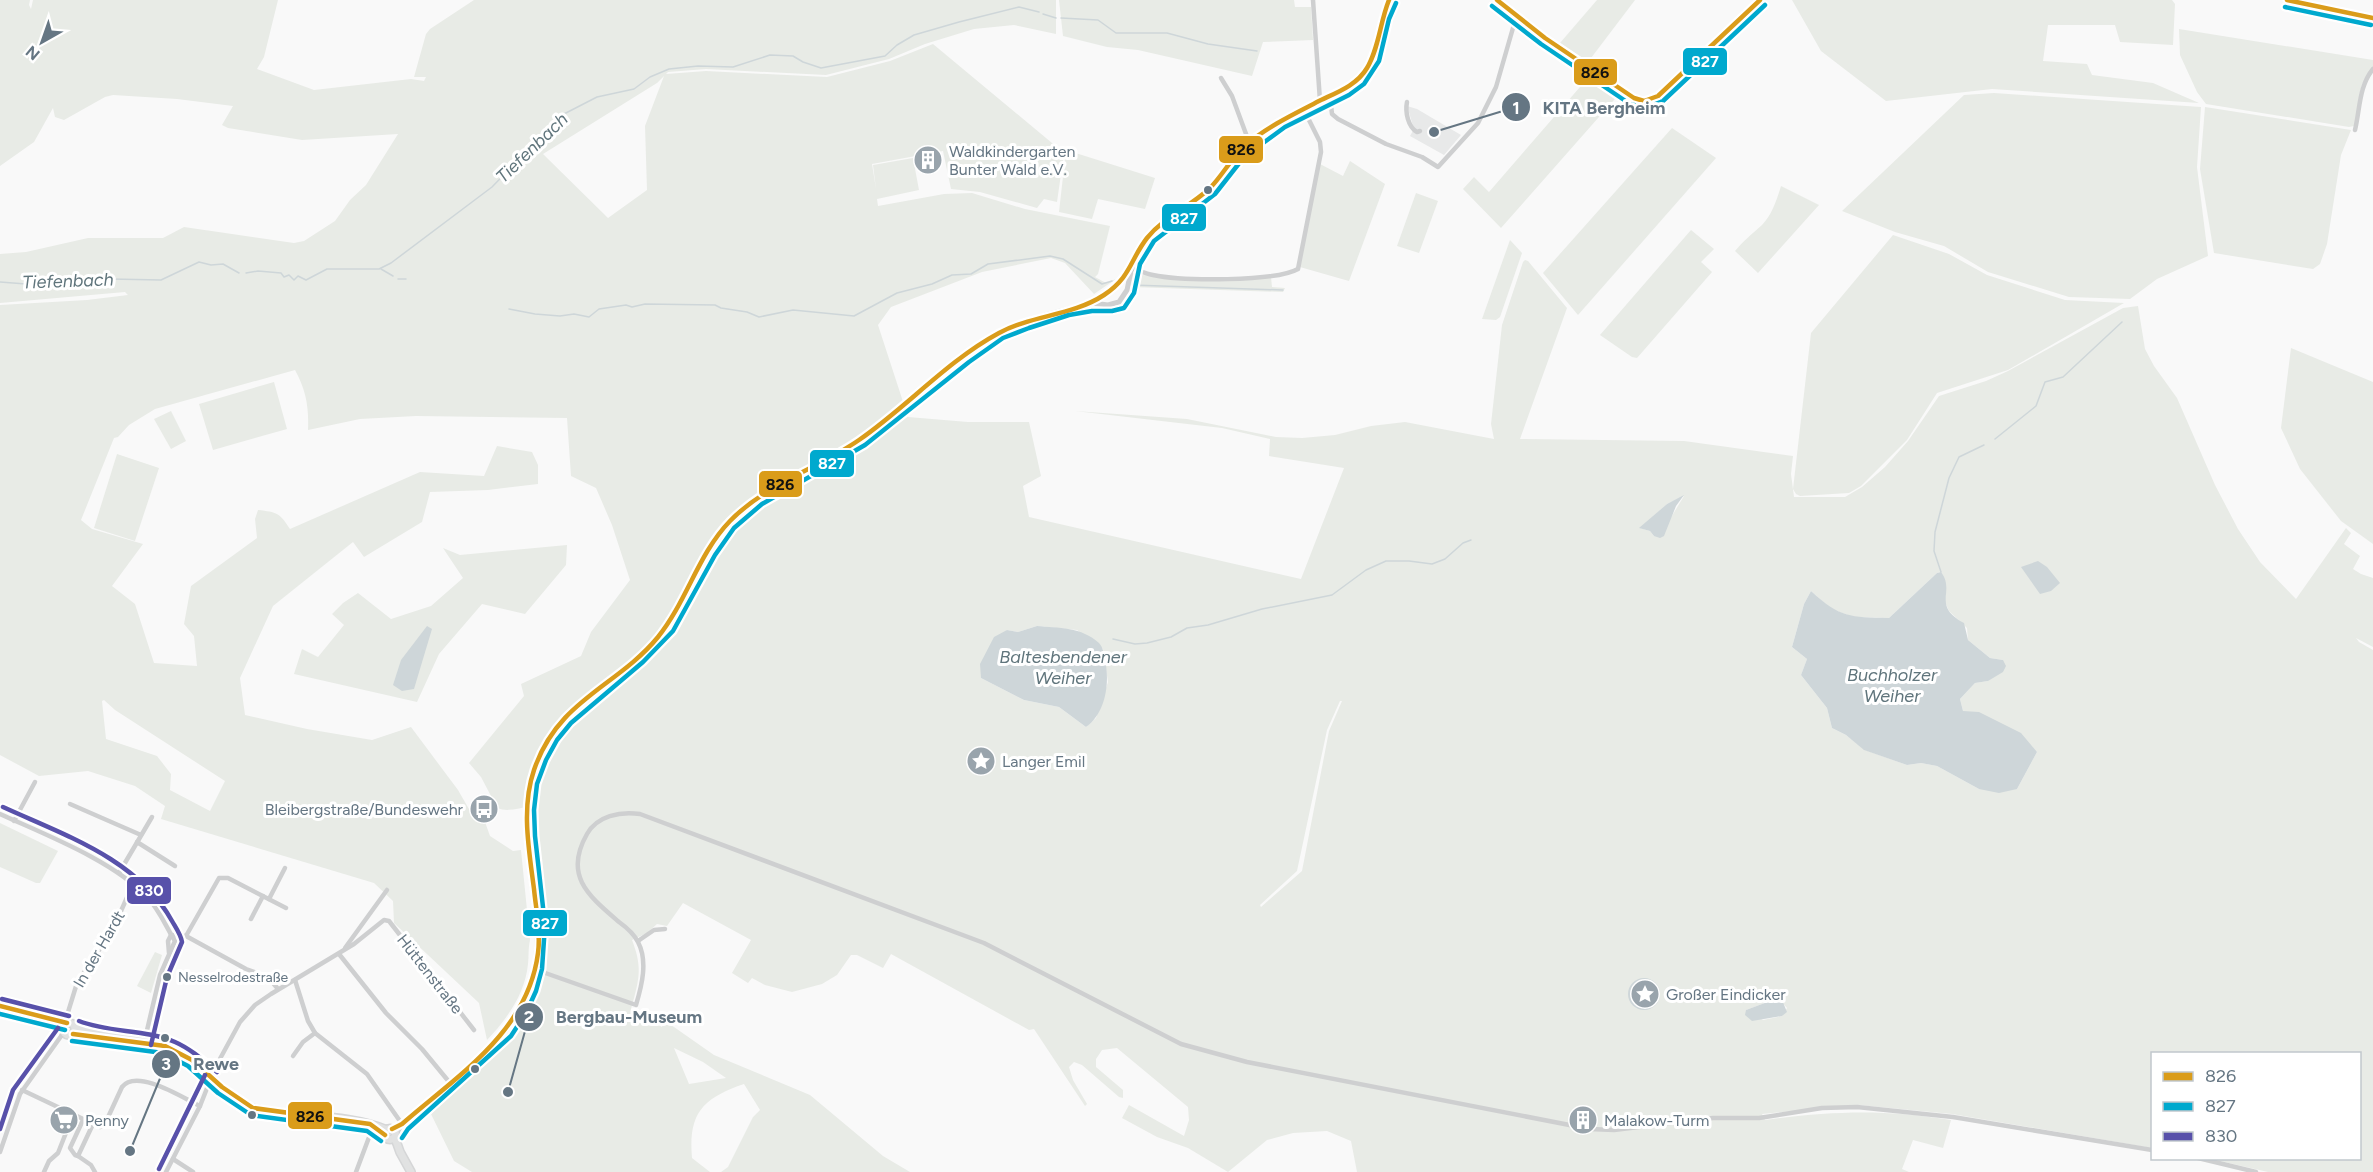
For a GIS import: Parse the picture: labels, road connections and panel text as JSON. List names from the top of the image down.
{
  "streets": {
    "street": ["In der Hardt", "Hüttenstraße"]
  },
  "water": ["Tiefenbach", "Baltesbendener Weiher", "Buchholzer Weiher"],
  "places": {
    "other": [
      "KITA Bergheim",
      "Nesselrodestraße",
      "Bergbau-Museum",
      "Rewe"
    ],
    "building": ["Waldkindergarten Bunter Wald e.V.", "Malakow-Turm"],
    "place": ["Langer Emil", "Großer Eindicker"],
    "bus stop": ["Bleibergstraße/Bundeswehr"],
    "supermarket": ["Penny"]
  },
  "lines": ["transit line 826", "transit line 827", "transit line 830"],
  "legend": ["826", "827", "830"],
  "north": "bottom left"
}
